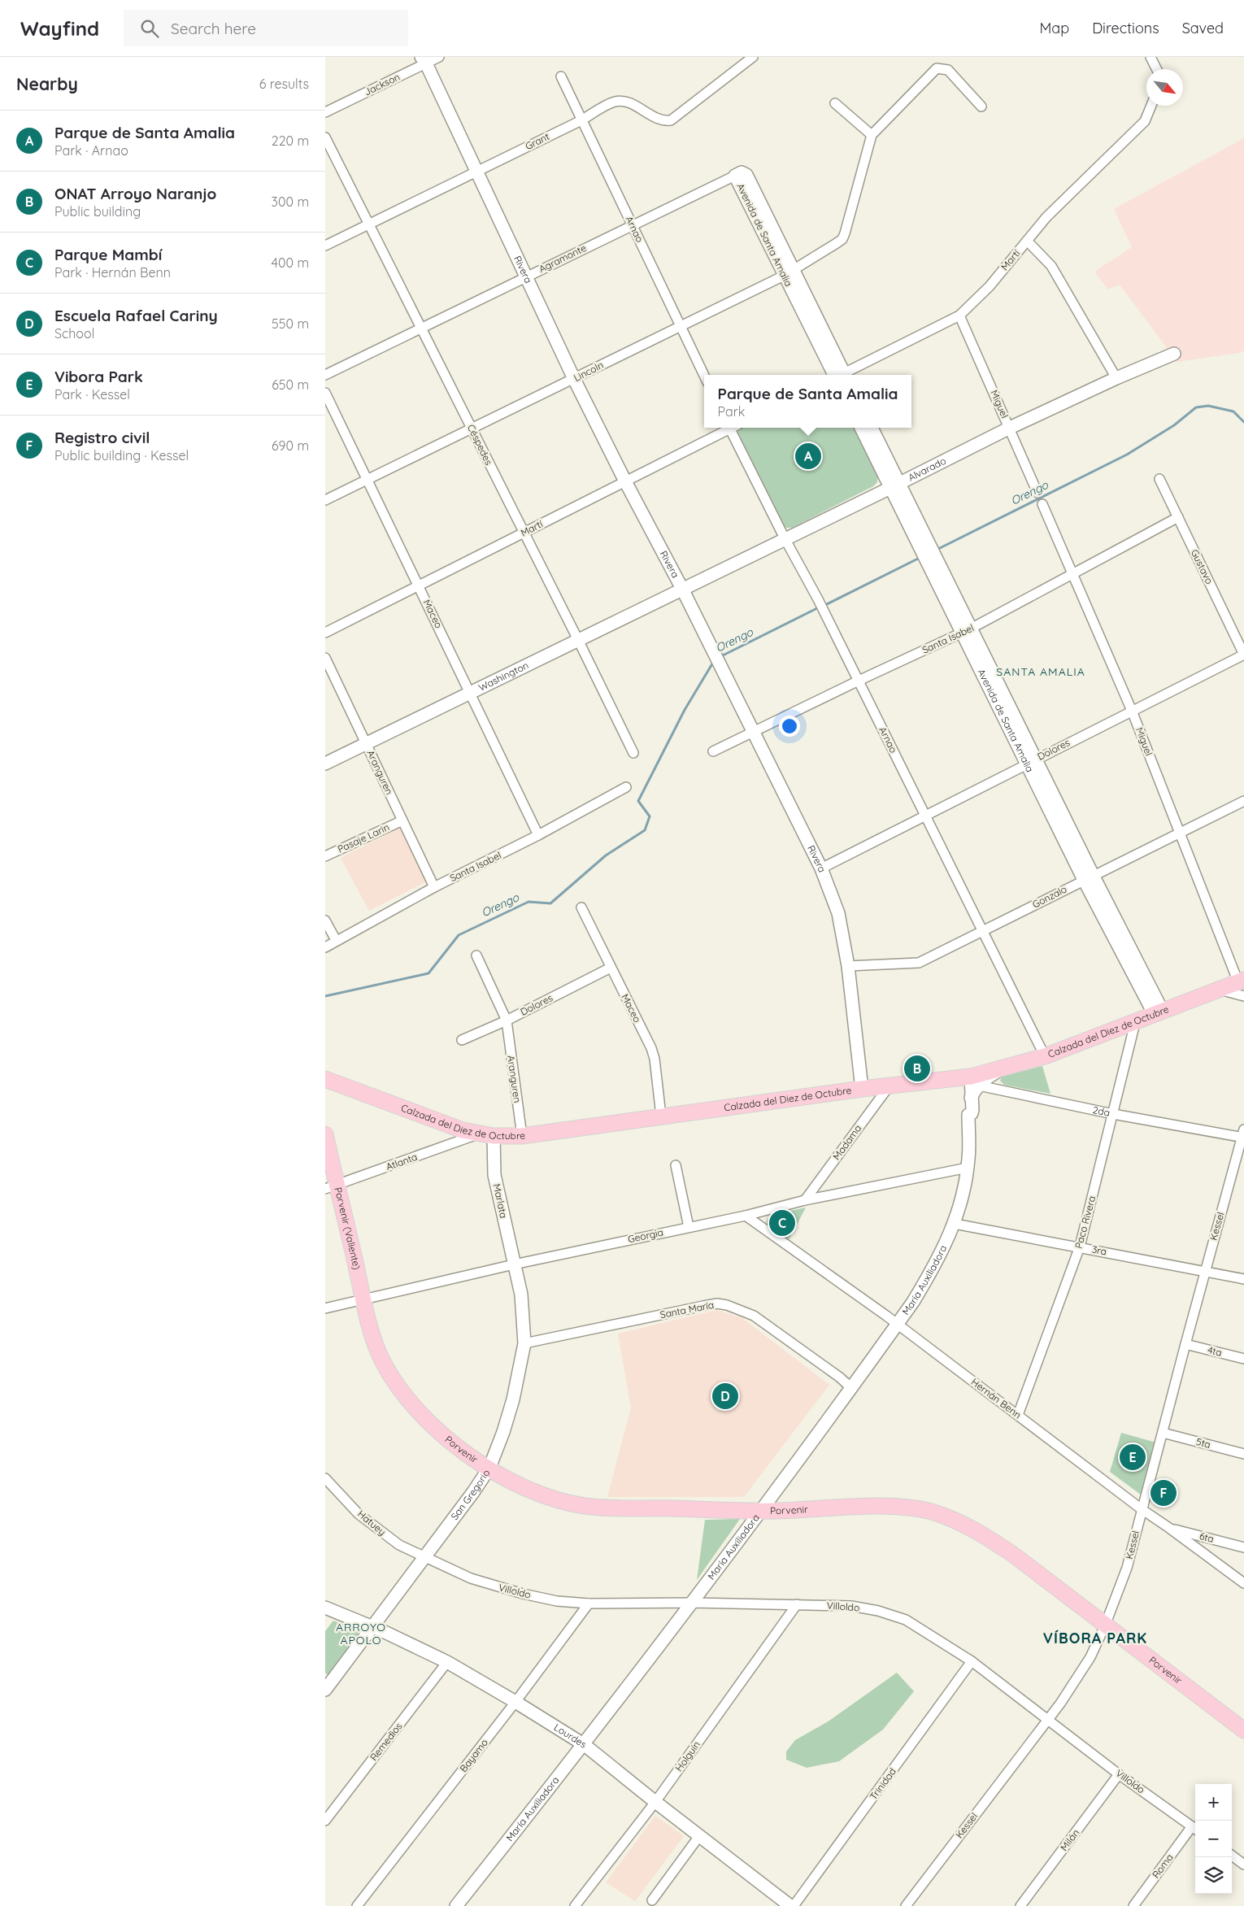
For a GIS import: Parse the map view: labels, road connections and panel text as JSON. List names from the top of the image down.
{
  "streets": {
    "main road": ["Calzada del Diez de Octubre", "Porvenir (Valiente)", "Porvenir"],
    "street": [
      "Jackson",
      "Grant",
      "Arnao",
      "Avenida de Santa Amalia",
      "Agramonte",
      "Martí",
      "Rivera",
      "Lincoln",
      "Miguel",
      "Céspedes",
      "Alvarado",
      "Gustavo",
      "Maceo",
      "Santa Isabel",
      "Washington",
      "Dolores",
      "Aranguren",
      "Pasaje Larin",
      "Gonzalo",
      "2da",
      "Madama",
      "Atlanta",
      "Marlata",
      "Paco Rivera",
      "Kessel",
      "Georgia",
      "3ra",
      "María Auxiliadora",
      "Santa María",
      "4ta",
      "Hernán Benn",
      "5ta",
      "San Gregorio",
      "Hatuey",
      "6ta",
      "Villoldo",
      "Lourdes",
      "Remedios",
      "Bayamo",
      "Holguín",
      "Trinidad",
      "Milán",
      "Roma"
    ]
  },
  "crossings": [
    ["Jackson", "Rivera"],
    ["Grant", "Arnao"],
    ["Grant", "Rivera"],
    ["Grant", "Céspedes"],
    ["Arnao", "Agramonte"],
    ["Arnao", "Lincoln"],
    ["Arnao", "Alvarado"],
    ["Arnao", "Santa Isabel"],
    ["Arnao", "Dolores"],
    ["Arnao", "Gonzalo"],
    ["Arnao", "Calzada del Diez de Octubre"],
    ["Avenida de Santa Amalia", "Agramonte"],
    ["Avenida de Santa Amalia", "Lincoln"],
    ["Avenida de Santa Amalia", "Alvarado"],
    ["Avenida de Santa Amalia", "Santa Isabel"],
    ["Avenida de Santa Amalia", "Dolores"],
    ["Avenida de Santa Amalia", "Gonzalo"],
    ["Avenida de Santa Amalia", "Calzada del Diez de Octubre"],
    ["Agramonte", "Rivera"],
    ["Agramonte", "Céspedes"],
    ["Martí", "Rivera"],
    ["Martí", "Miguel"],
    ["Martí", "Céspedes"],
    ["Martí", "Maceo"],
    ["Rivera", "Lincoln"],
    ["Rivera", "Alvarado"],
    ["Rivera", "Santa Isabel"],
    ["Rivera", "Washington"],
    ["Rivera", "Dolores"],
    ["Rivera", "Gonzalo"],
    ["Rivera", "Calzada del Diez de Octubre"],
    ["Lincoln", "Céspedes"],
    ["Lincoln", "Maceo"],
    ["Miguel", "Alvarado"],
    ["Miguel", "Santa Isabel"],
    ["Miguel", "Dolores"],
    ["Miguel", "Gonzalo"],
    ["Miguel", "Calzada del Diez de Octubre"],
    ["Céspedes", "Washington"],
    ["Alvarado", "Washington"],
    ["Gustavo", "Santa Isabel"],
    ["Gustavo", "Dolores"],
    ["Maceo", "Santa Isabel"],
    ["Maceo", "Washington"],
    ["Maceo", "Dolores"],
    ["Maceo", "Calzada del Diez de Octubre"],
    ["Santa Isabel", "Aranguren"],
    ["Washington", "Aranguren"],
    ["Dolores", "Aranguren"],
    ["Aranguren", "Pasaje Larin"],
    ["Aranguren", "Calzada del Diez de Octubre"],
    ["Calzada del Diez de Octubre", "2da"],
    ["Calzada del Diez de Octubre", "Madama"],
    ["Calzada del Diez de Octubre", "Atlanta"],
    ["Calzada del Diez de Octubre", "Marlata"],
    ["Calzada del Diez de Octubre", "Paco Rivera"],
    ["Calzada del Diez de Octubre", "María Auxiliadora"],
    ["2da", "Paco Rivera"],
    ["2da", "Kessel"],
    ["2da", "María Auxiliadora"],
    ["Madama", "Georgia"],
    ["Atlanta", "Porvenir (Valiente)"],
    ["Marlata", "Georgia"],
    ["Marlata", "San Gregorio"],
    ["Paco Rivera", "3ra"],
    ["Paco Rivera", "Hernán Benn"],
    ["Kessel", "3ra"],
    ["Kessel", "4ta"],
    ["Kessel", "Hernán Benn"],
    ["Kessel", "5ta"],
    ["Kessel", "Porvenir"],
    ["Kessel", "Villoldo"],
    ["Porvenir (Valiente)", "Georgia"],
    ["Porvenir (Valiente)", "Porvenir"],
    ["Georgia", "María Auxiliadora"],
    ["Georgia", "Hernán Benn"],
    ["Georgia", "Porvenir"],
    ["Georgia", "San Gregorio"],
    ["3ra", "María Auxiliadora"],
    ["María Auxiliadora", "Santa María"],
    ["María Auxiliadora", "Hernán Benn"],
    ["María Auxiliadora", "Porvenir"],
    ["María Auxiliadora", "Villoldo"],
    ["María Auxiliadora", "Lourdes"],
    ["Santa María", "San Gregorio"],
    ["Hernán Benn", "6ta"],
    ["Porvenir", "San Gregorio"],
    ["San Gregorio", "Hatuey"],
    ["San Gregorio", "Villoldo"],
    ["San Gregorio", "Lourdes"],
    ["Hatuey", "Villoldo"],
    ["Villoldo", "Bayamo"],
    ["Villoldo", "Holguín"],
    ["Villoldo", "Trinidad"],
    ["Villoldo", "Milán"],
    ["Villoldo", "Roma"],
    ["Lourdes", "Remedios"],
    ["Lourdes", "Bayamo"],
    ["Lourdes", "Holguín"],
    ["Lourdes", "Trinidad"]
  ],
  "districts": ["SANTA AMALIA", "ARROYO APOLO", "VÍBORA PARK"],
  "water": ["Orengo"],
  "north": "bottom right",
  "page": {
    "header": "Wayfind",
    "search": "Search here",
    "nav": ["Map", "Directions", "Saved"],
    "heading": ["Nearby", "6 results"],
    "list": [
      {
        "mark": "A",
        "name": "Parque de Santa Amalia",
        "note": "Park · Arnao",
        "value": "220 m"
      },
      {
        "mark": "B",
        "name": "ONAT Arroyo Naranjo",
        "note": "Public building",
        "value": "300 m"
      },
      {
        "mark": "C",
        "name": "Parque Mambí",
        "note": "Park · Hernán Benn",
        "value": "400 m"
      },
      {
        "mark": "D",
        "name": "Escuela Rafael Cariny",
        "note": "School",
        "value": "550 m"
      },
      {
        "mark": "E",
        "name": "Vibora Park",
        "note": "Park · Kessel",
        "value": "650 m"
      },
      {
        "mark": "F",
        "name": "Registro civil",
        "note": "Public building · Kessel",
        "value": "690 m"
      }
    ],
    "popup": ["Parque de Santa Amalia", "Park"],
    "pins": [
      "A",
      "B",
      "C",
      "D",
      "E",
      "F"
    ],
    "map_buttons": ["+", "−"]
  }
}
